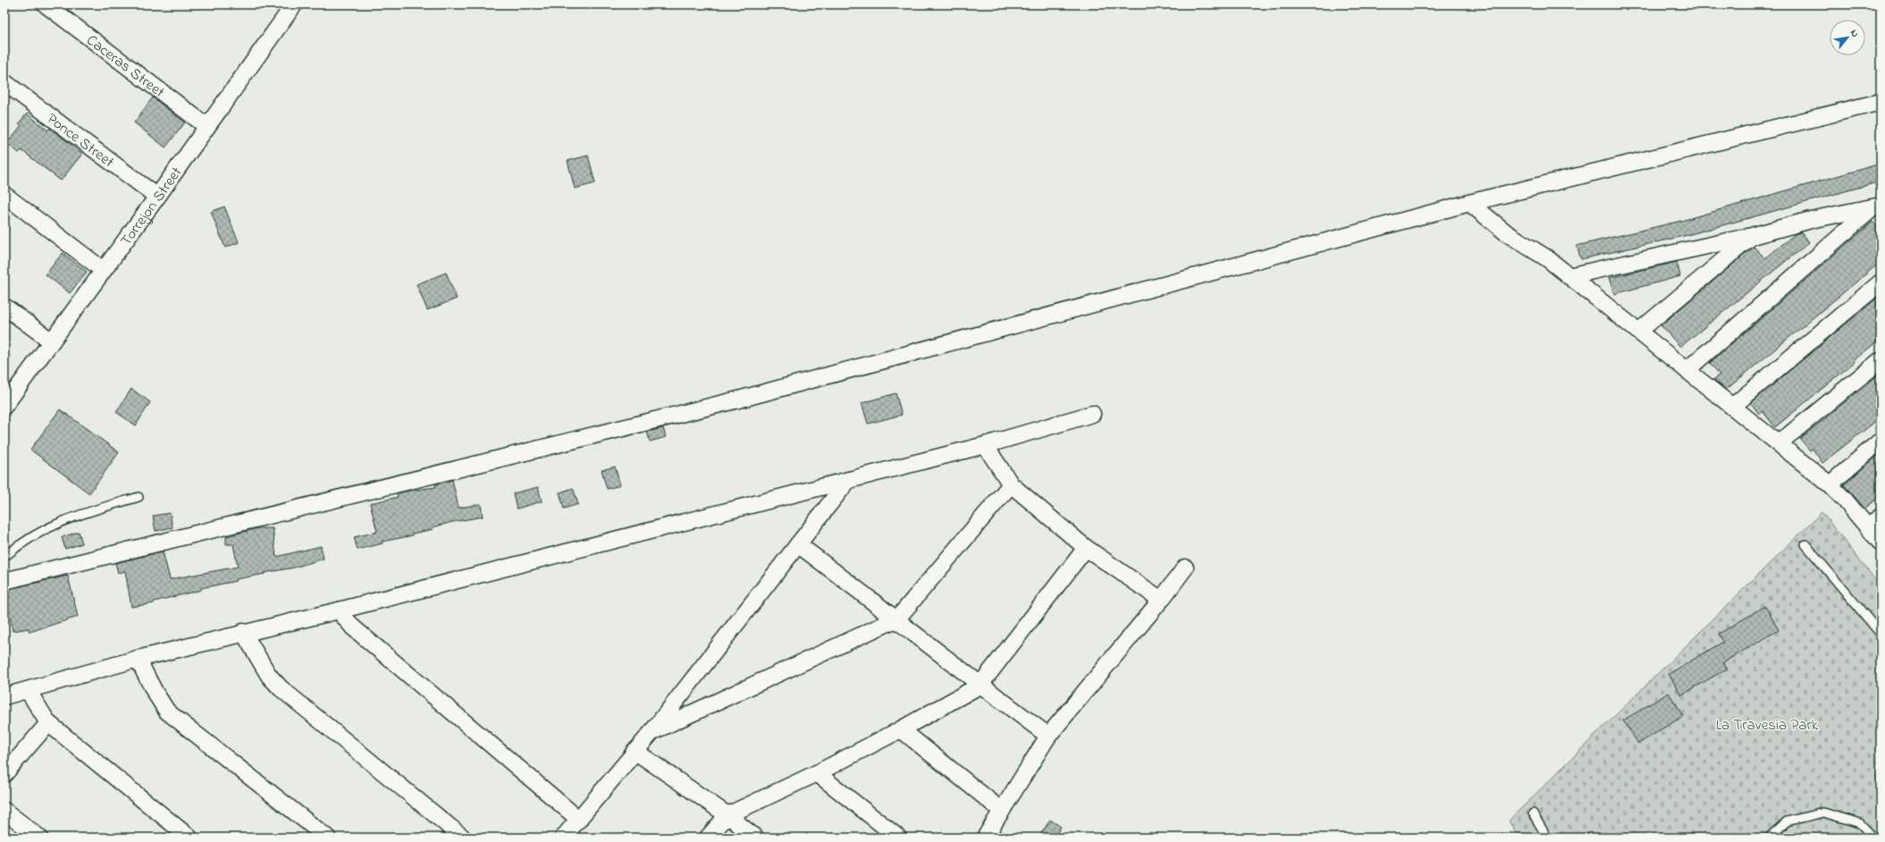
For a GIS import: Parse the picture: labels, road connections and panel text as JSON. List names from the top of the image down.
{
  "streets": {
    "street": ["Caceras Street", "Ponce Street", "Torrejon Street"]
  },
  "crossings": [
    ["Caceras Street", "Torrejon Street"],
    ["Ponce Street", "Torrejon Street"]
  ],
  "parks": ["La Travesia Park"],
  "north": "top right"
}
